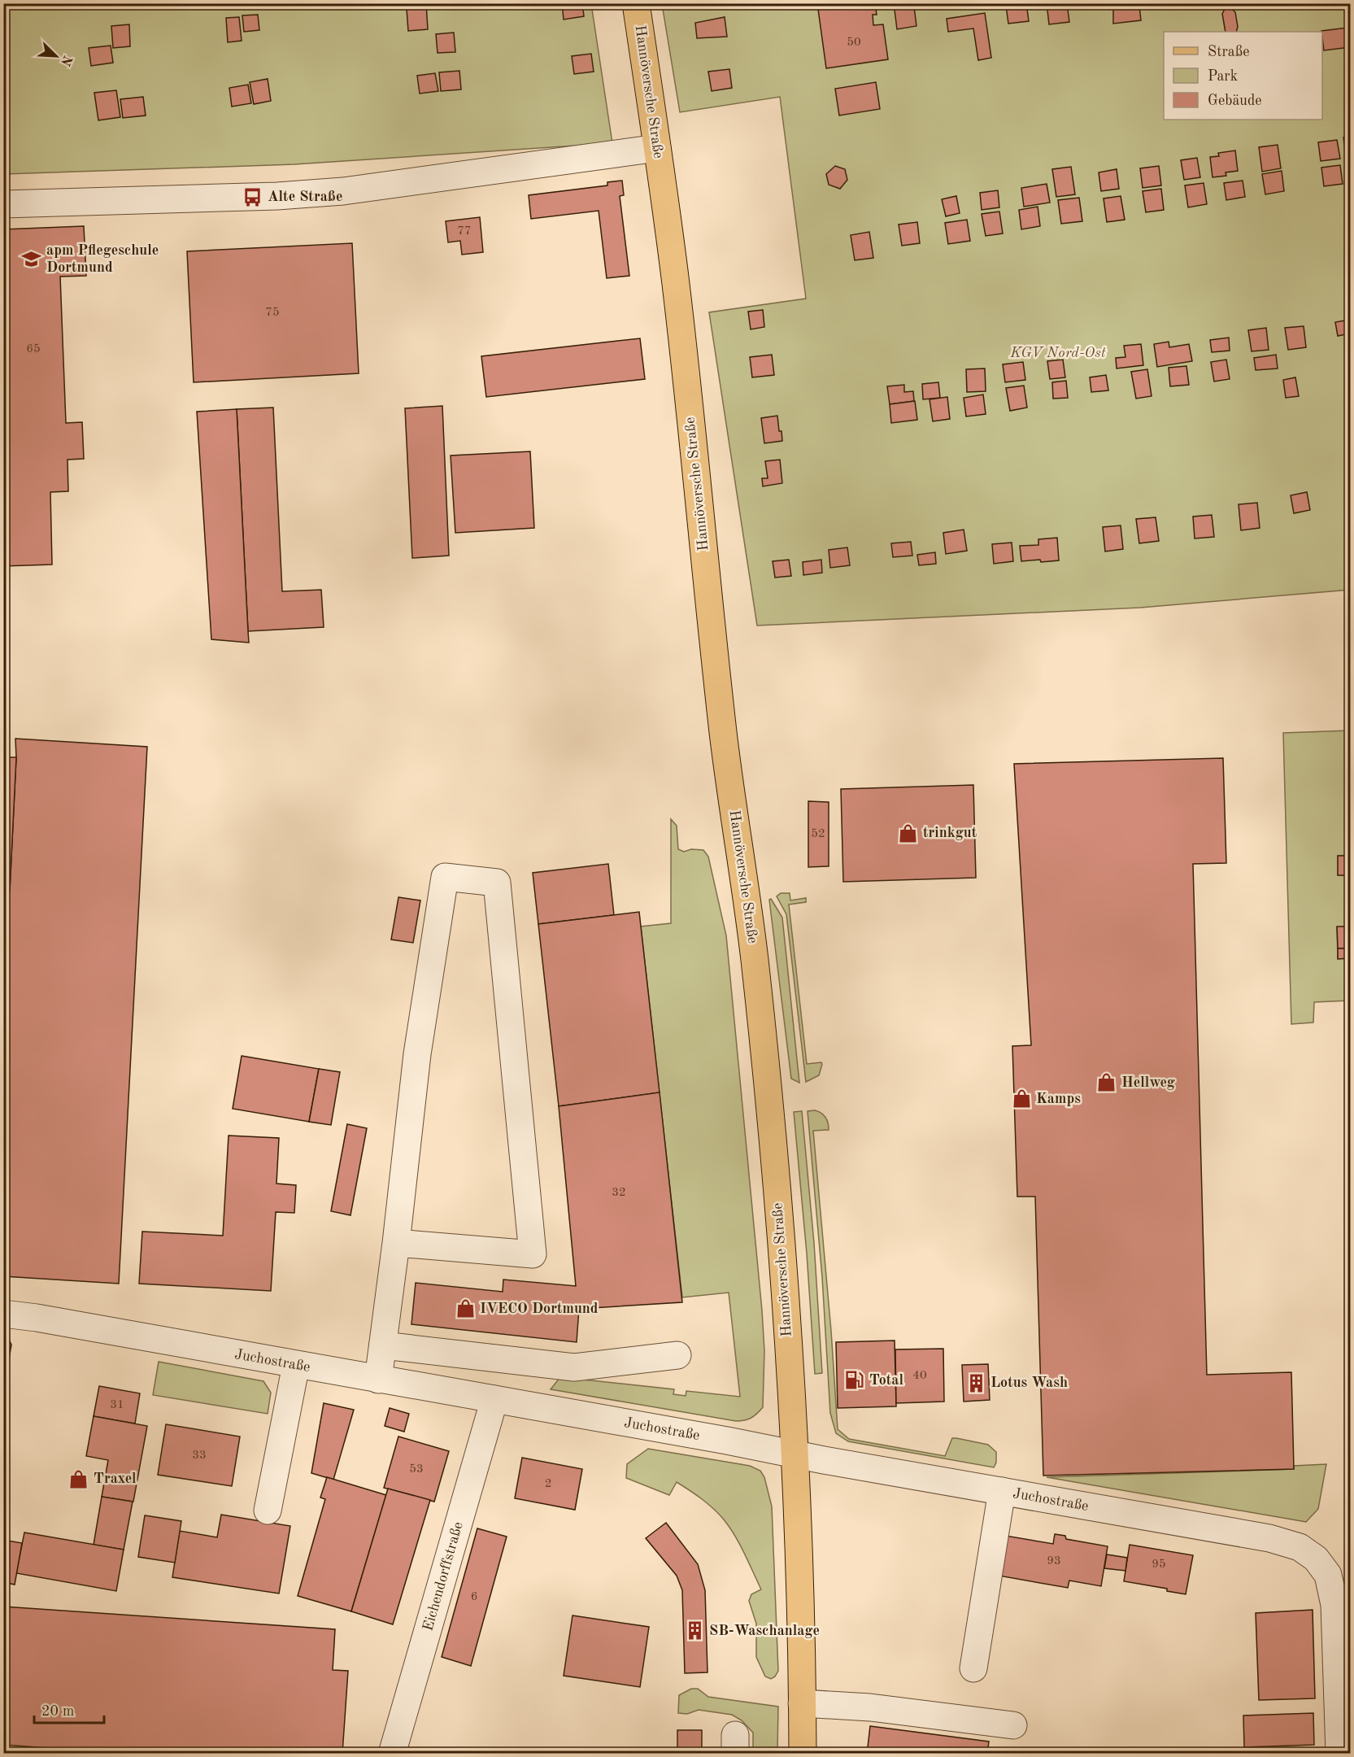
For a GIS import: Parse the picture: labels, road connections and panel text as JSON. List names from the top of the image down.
{
  "streets": {
    "main road": ["Hannöversche Straße"],
    "street": ["Juchostraße", "Eichendorffstraße"]
  },
  "crossings": [
    ["Hannöversche Straße", "Juchostraße"],
    ["Juchostraße", "Eichendorffstraße"]
  ],
  "parks": ["KGV Nord-Ost"],
  "places": {
    "bus stop": ["Alte Straße"],
    "school or university": ["apm Pflegeschule Dortmund"],
    "shop": [
      "trinkgut",
      "Hellweg",
      "Kamps",
      "IVECO Dortmund",
      "Traxel"
    ],
    "fuel station": ["Total"],
    "building": ["Lotus Wash", "SB-Waschanlage"]
  },
  "house_numbers": [
    "50",
    "77",
    "75",
    "65",
    "52",
    "32",
    "40",
    "31",
    "33",
    "53",
    "2",
    "93",
    "95",
    "6"
  ],
  "legend": ["Straße", "Park", "Gebäude"],
  "scale_bar": "20 m",
  "north": "bottom right"
}
